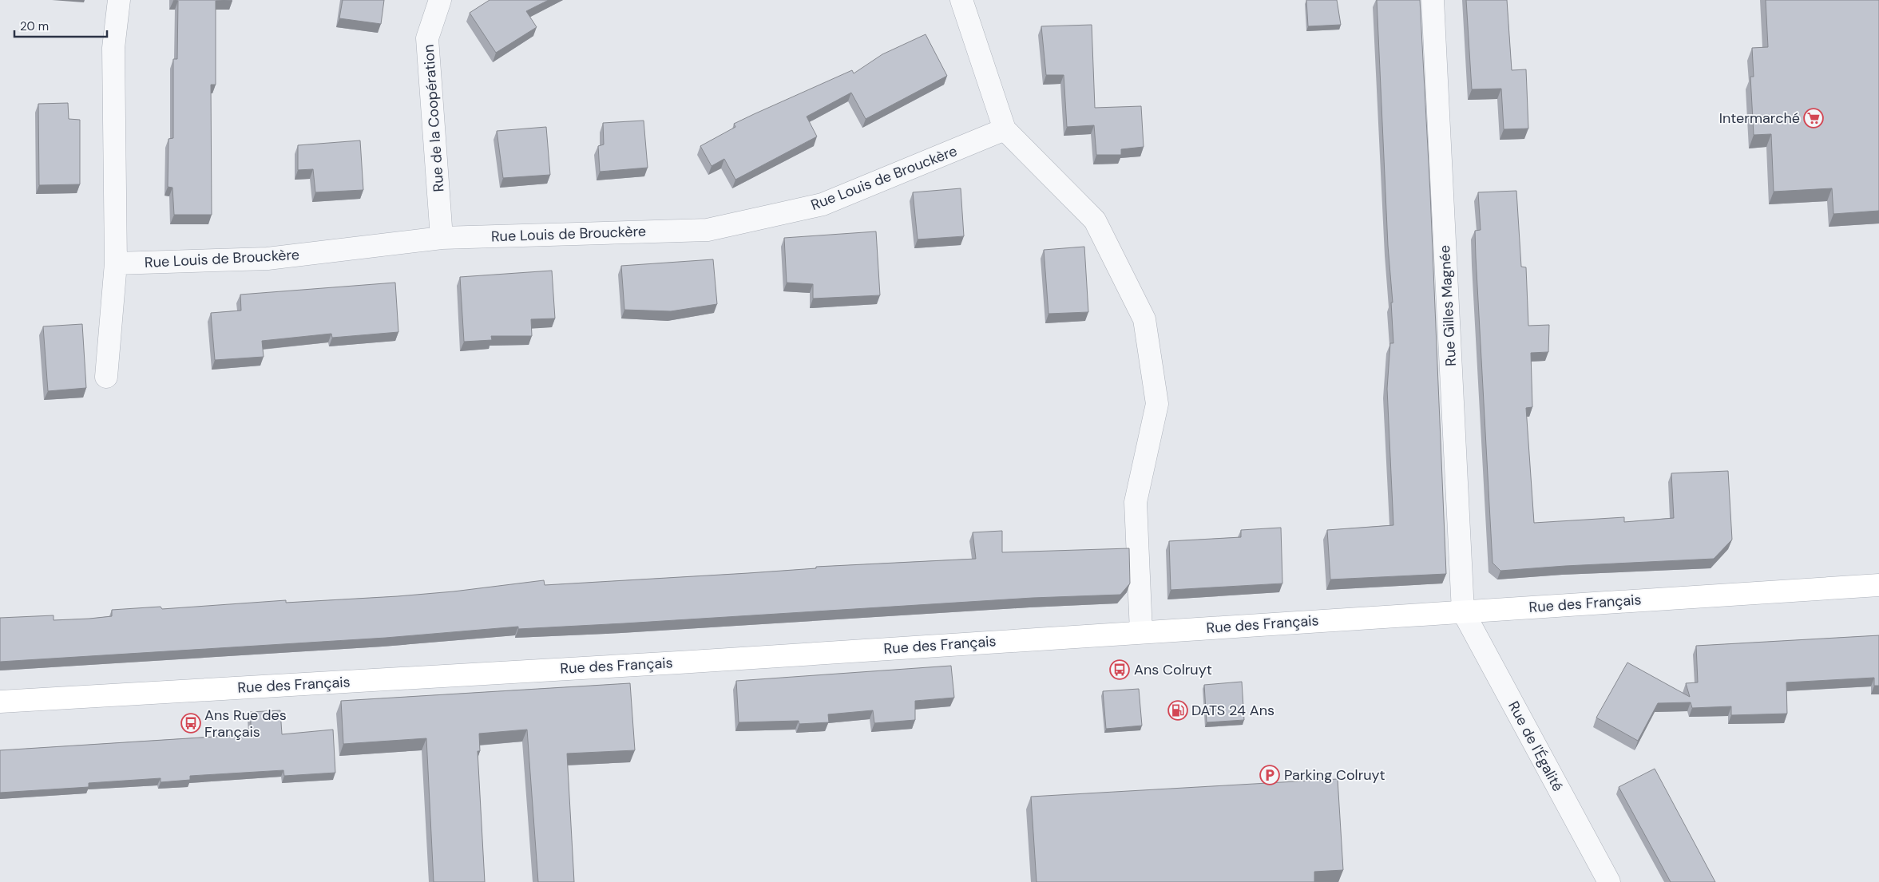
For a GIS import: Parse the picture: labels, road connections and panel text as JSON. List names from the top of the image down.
{
  "streets": {
    "main road": ["Rue des Français"],
    "street": [
      "Rue de la Coopération",
      "Rue Louis de Brouckère",
      "Rue Gilles Magnée",
      "Rue de l'Égalité"
    ]
  },
  "crossings": [
    ["Rue de la Coopération", "Rue Louis de Brouckère"],
    ["Rue Gilles Magnée", "Rue des Français"],
    ["Rue Gilles Magnée", "Rue de l'Égalité"],
    ["Rue des Français", "Rue de l'Égalité"]
  ],
  "places": {
    "supermarket": ["Intermarché"],
    "bus stop": ["Ans Colruyt", "Ans Rue des Français"],
    "fuel station": ["DATS 24 Ans"],
    "parking": ["Parking Colruyt"]
  },
  "scale_bar": "20 m"
}
